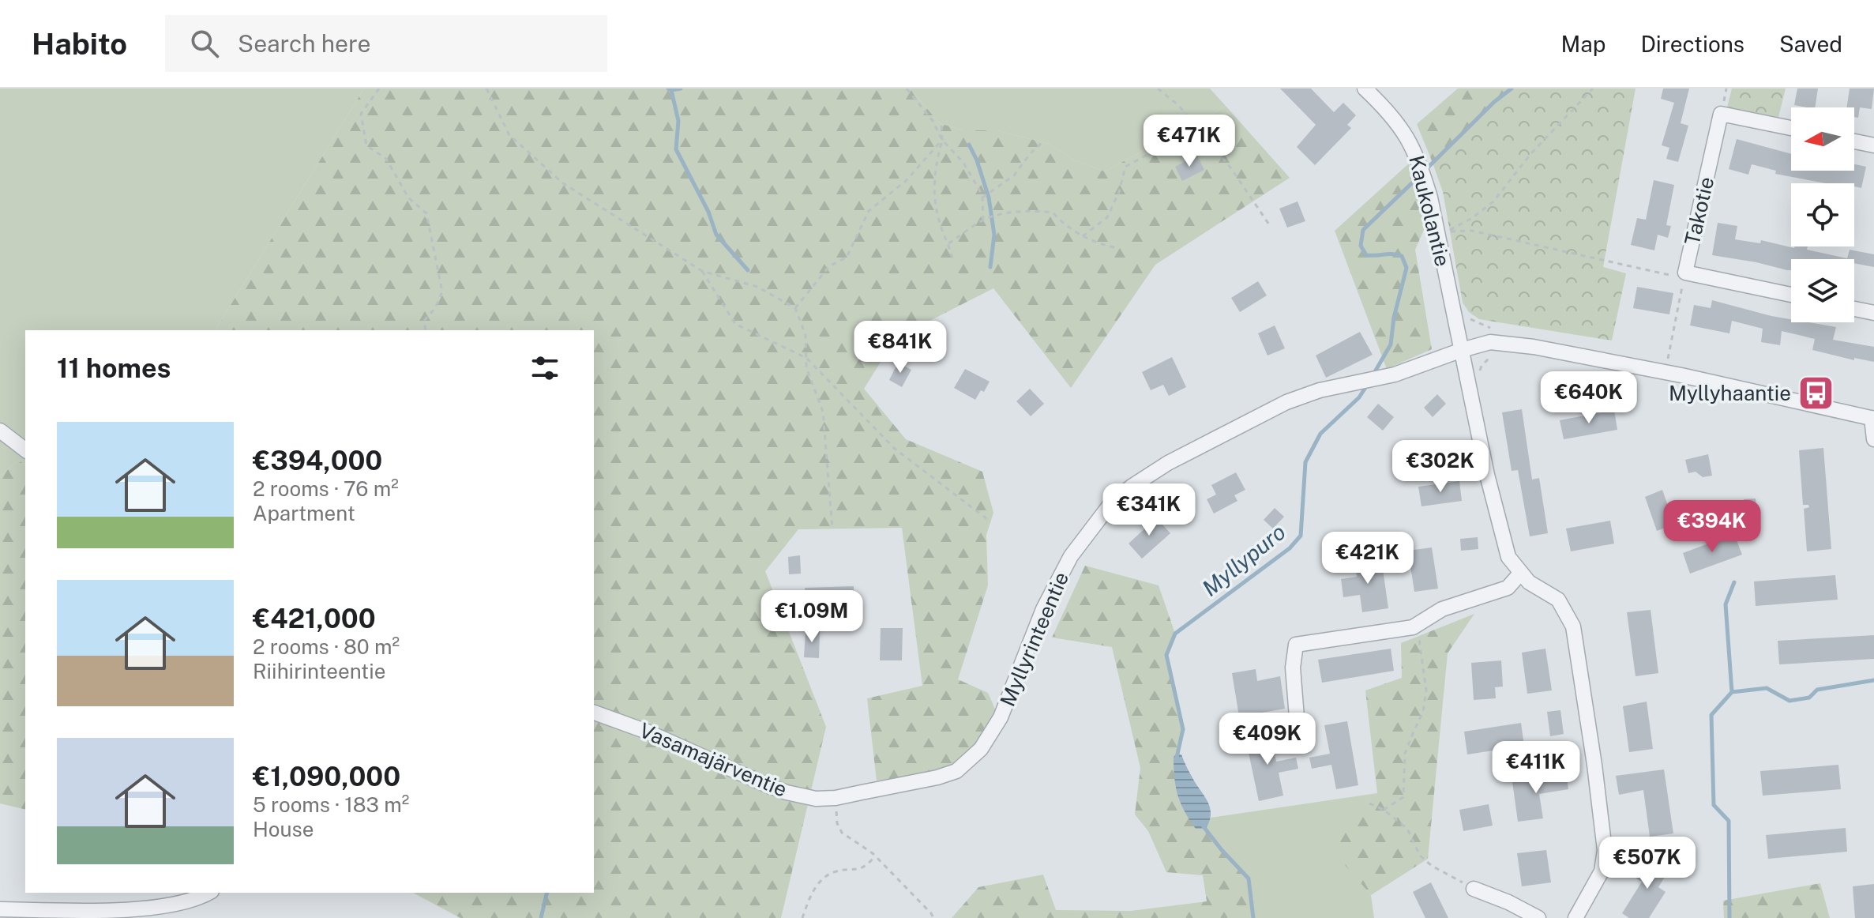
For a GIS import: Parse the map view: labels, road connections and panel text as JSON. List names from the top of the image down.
{
  "streets": {
    "street": [
      "Kaukolantie",
      "Takotie",
      "Myllyrinteentie",
      "Vasamajärventie"
    ]
  },
  "crossings": [
    ["Kaukolantie", "Myllyrinteentie"],
    ["Myllyrinteentie", "Vasamajärventie"]
  ],
  "water": ["Myllypuro"],
  "places": {
    "bus stop": ["Myllyhaantie"]
  },
  "north": "left",
  "page": {
    "header": "Habito",
    "search": "Search here",
    "nav": ["Map", "Directions", "Saved"],
    "price": [
      "€471K",
      "€841K",
      "€640K",
      "€302K",
      "€341K",
      "€394K",
      "€421K",
      "€1.09M",
      "€409K",
      "€411K",
      "€507K"
    ],
    "heading": "11 homes",
    "list": [
      {
        "name": "€394,000",
        "note": "2 rooms · 76 m² · Apartment"
      },
      {
        "name": "€421,000",
        "note": "2 rooms · 80 m² · Riihirinteentie"
      },
      {
        "name": "€1,090,000",
        "note": "5 rooms · 183 m² · House"
      }
    ]
  }
}
